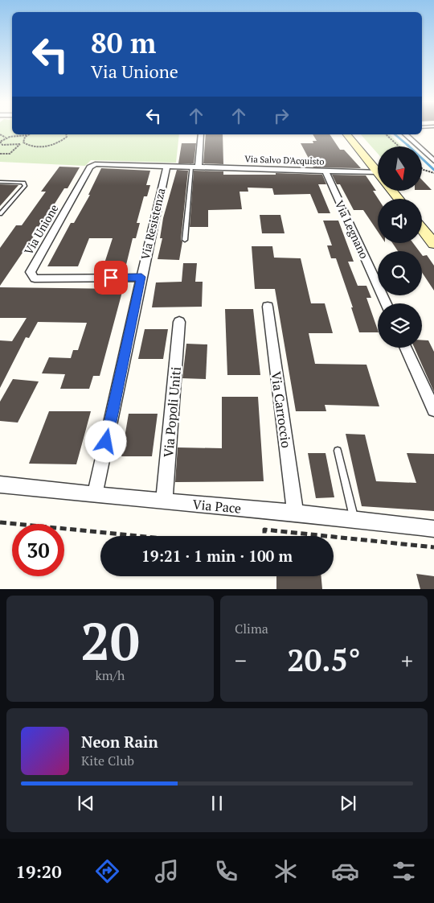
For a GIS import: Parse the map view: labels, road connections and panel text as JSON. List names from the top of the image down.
{
  "streets": {
    "street": [
      "Via Salvo D'Acquisto",
      "Via Resistenza",
      "Via Unione",
      "Via Legnano",
      "Via Carroccio",
      "Via Popoli Uniti",
      "Via Pace"
    ]
  },
  "crossings": [
    ["Via Salvo D'Acquisto", "Via Resistenza"],
    ["Via Salvo D'Acquisto", "Via Unione"],
    ["Via Salvo D'Acquisto", "Via Legnano"],
    ["Via Resistenza", "Via Unione"],
    ["Via Resistenza", "Via Pace"],
    ["Via Carroccio", "Via Pace"],
    ["Via Popoli Uniti", "Via Pace"]
  ],
  "north": "bottom",
  "page": {
    "turn": ["80 m", "Via Unione"],
    "limit": "30",
    "trip": "19:21 · 1 min · 100 m",
    "tile": [
      ["20", "km/h"],
      "Clima"
    ],
    "heat": ["−", "20.5°", "+"],
    "song": ["Neon Rain", "Kite Club"],
    "tabs": "19:20"
  }
}
